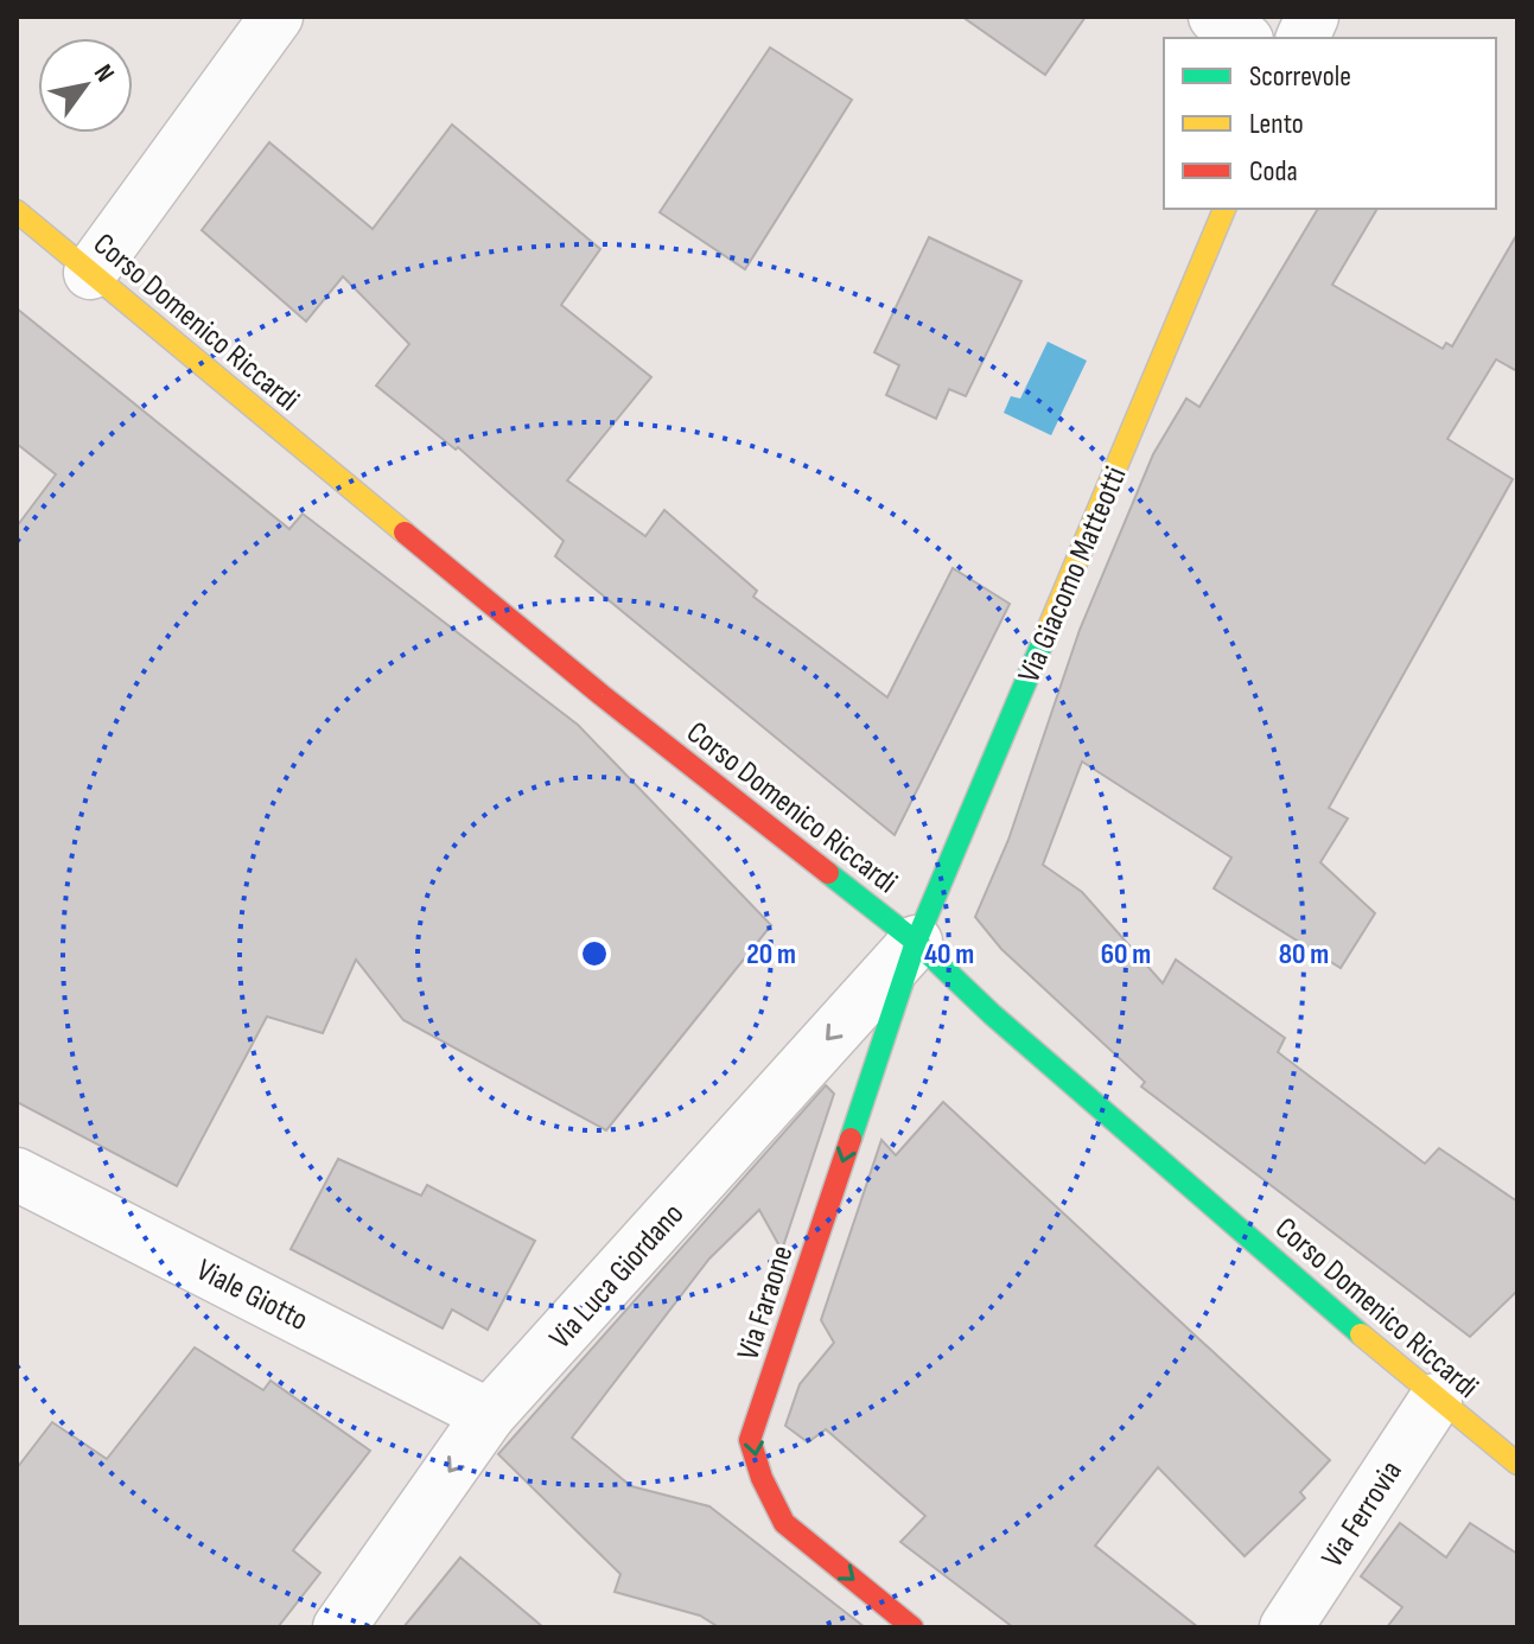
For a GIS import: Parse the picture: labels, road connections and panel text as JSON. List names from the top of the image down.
{
  "streets": {
    "main road": ["Corso Domenico Riccardi", "Via Giacomo Matteotti", "Via Faraone"],
    "street": ["Via Luca Giordano", "Viale Giotto", "Via Ferrovia"]
  },
  "crossings": [
    ["Corso Domenico Riccardi", "Via Giacomo Matteotti"],
    ["Corso Domenico Riccardi", "Via Luca Giordano"],
    ["Corso Domenico Riccardi", "Via Faraone"],
    ["Corso Domenico Riccardi", "Via Ferrovia"],
    ["Via Giacomo Matteotti", "Via Luca Giordano"],
    ["Via Giacomo Matteotti", "Via Faraone"],
    ["Via Luca Giordano", "Viale Giotto"],
    ["Via Luca Giordano", "Via Faraone"]
  ],
  "one_way": ["Via Luca Giordano", "Via Faraone"],
  "legend": ["Scorrevole", "Lento", "Coda"],
  "north": "top right",
  "rings": [
    "20 m",
    "40 m",
    "60 m",
    "80 m"
  ]
}
